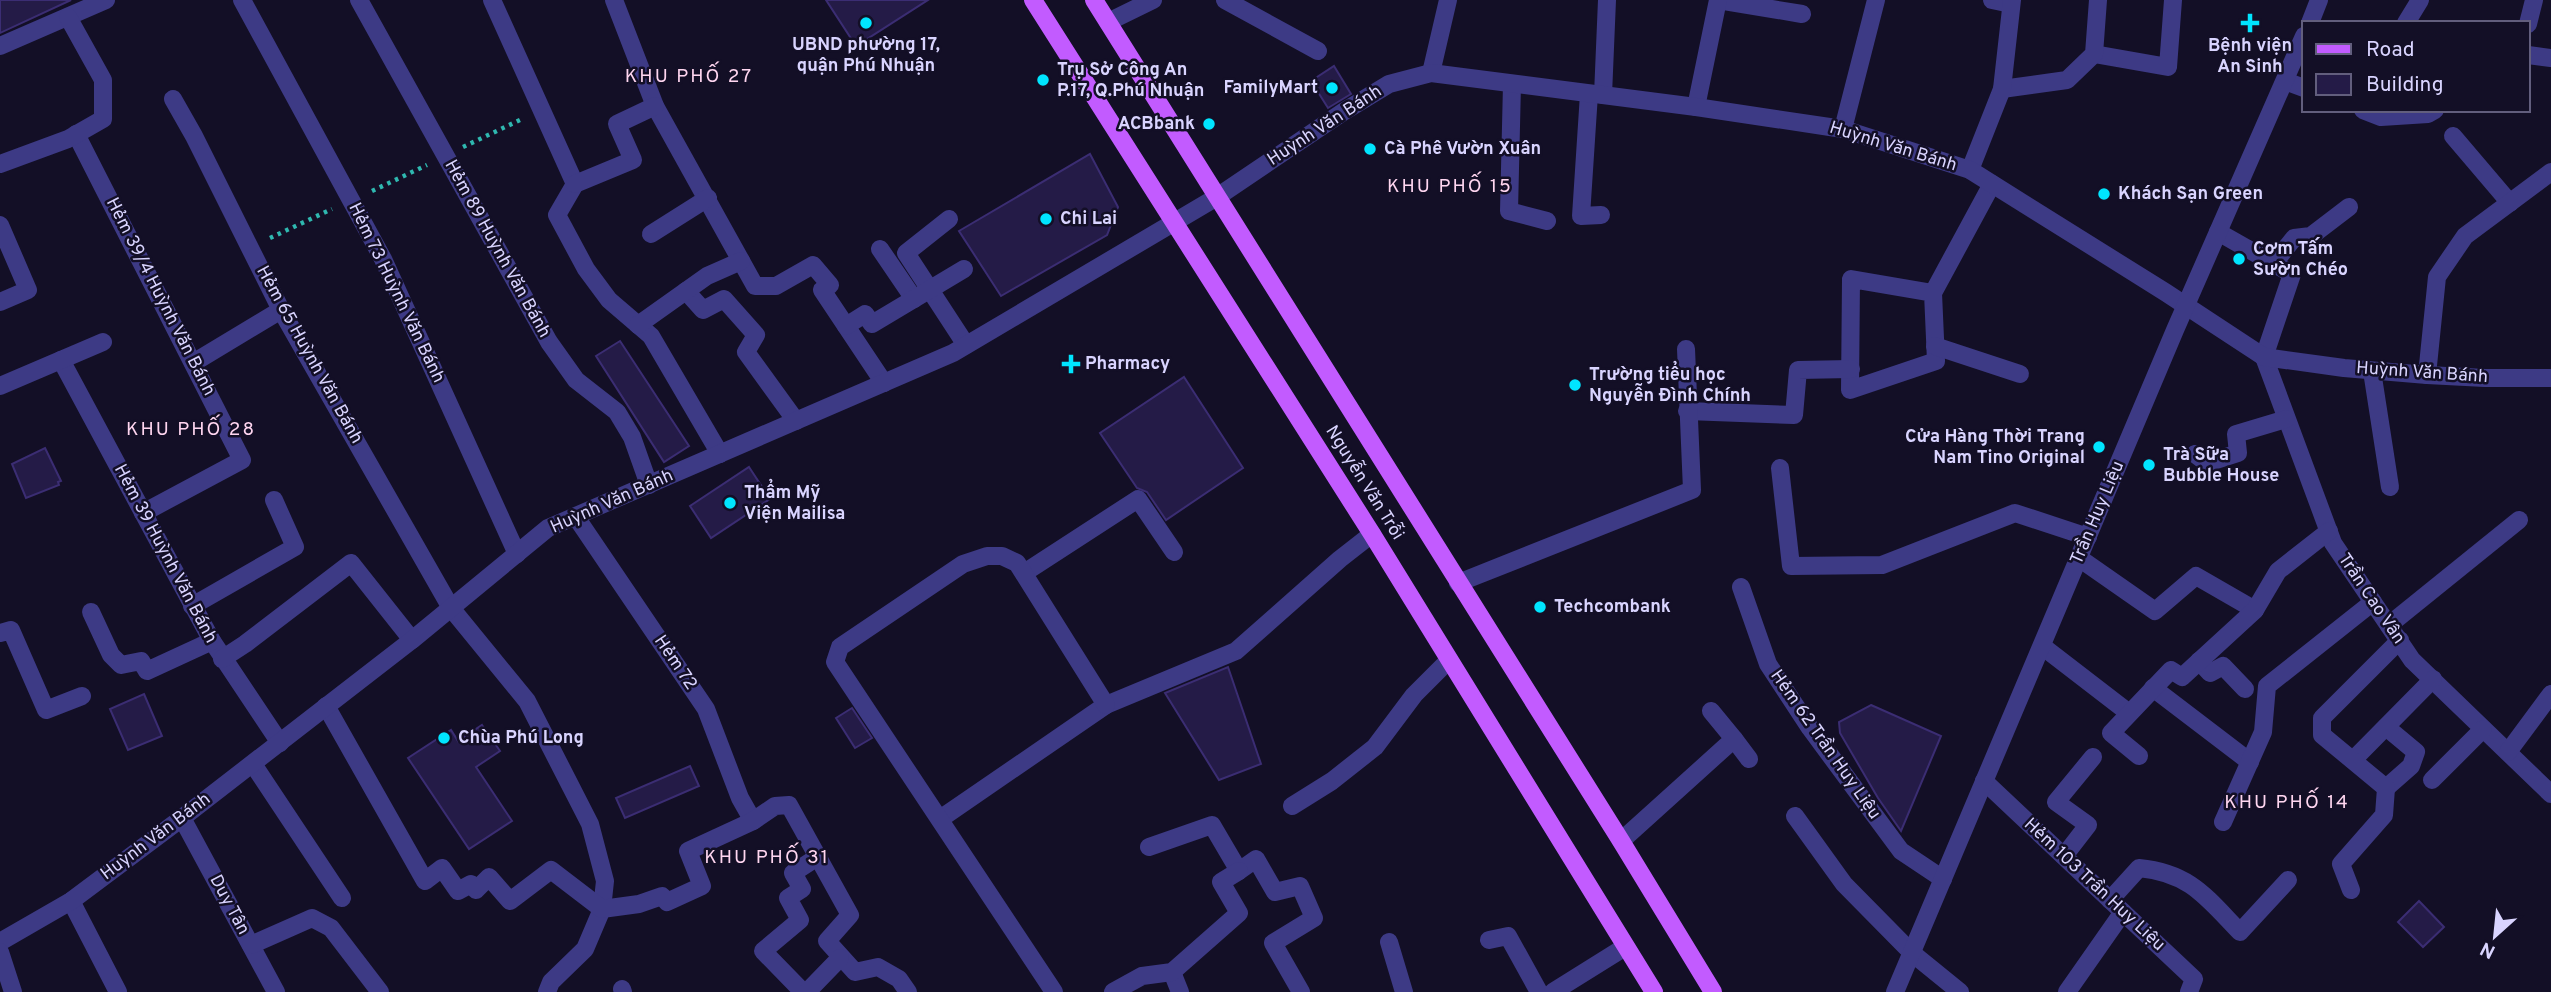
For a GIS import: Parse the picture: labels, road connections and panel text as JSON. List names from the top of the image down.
{
  "streets": {
    "main road": ["Nguyễn Văn Trỗi"],
    "street": [
      "Huỳnh Văn Bánh",
      "Hẻm 89 Huỳnh Văn Bánh",
      "Hẻm 73 Huỳnh Văn Bánh",
      "Hẻm 39/4 Huỳnh Văn Bánh",
      "Hẻm 65 Huỳnh Văn Bánh",
      "Trần Huy Liệu",
      "Hẻm 39 Huỳnh Văn Bánh",
      "Trần Cao Vân",
      "Hẻm 72",
      "Hẻm 62 Trần Huy Liệu",
      "Hẻm 103 Trần Huy Liệu",
      "Duy Tân"
    ]
  },
  "crossings": [
    ["Huỳnh Văn Bánh", "Hẻm 89 Huỳnh Văn Bánh"],
    ["Huỳnh Văn Bánh", "Hẻm 73 Huỳnh Văn Bánh"],
    ["Huỳnh Văn Bánh", "Hẻm 65 Huỳnh Văn Bánh"],
    ["Huỳnh Văn Bánh", "Nguyễn Văn Trỗi"],
    ["Huỳnh Văn Bánh", "Trần Huy Liệu"],
    ["Huỳnh Văn Bánh", "Hẻm 39 Huỳnh Văn Bánh"],
    ["Huỳnh Văn Bánh", "Trần Cao Vân"],
    ["Huỳnh Văn Bánh", "Hẻm 72"],
    ["Huỳnh Văn Bánh", "Duy Tân"],
    ["Hẻm 39/4 Huỳnh Văn Bánh", "Hẻm 39 Huỳnh Văn Bánh"],
    ["Trần Huy Liệu", "Hẻm 62 Trần Huy Liệu"],
    ["Trần Huy Liệu", "Hẻm 103 Trần Huy Liệu"]
  ],
  "districts": [
    "KHU PHỐ 27",
    "KHU PHỐ 15",
    "KHU PHỐ 28",
    "KHU PHỐ 14",
    "KHU PHỐ 31"
  ],
  "places": {
    "other": [
      "UBND phường 17, quận Phú Nhuận",
      "Trụ Sở Công An P.17, Q.Phú Nhuận",
      "FamilyMart",
      "ACBbank",
      "Cà Phê Vườn Xuân",
      "Khách Sạn Green",
      "Chi Lai",
      "Cơm Tấm Sườn Chéo",
      "Trường tiểu học Nguyễn Đình Chính",
      "Cửa Hàng Thời Trang Nam Tino Original",
      "Trà Sữa Bubble House",
      "Thẩm Mỹ Viện Mailisa",
      "Techcombank",
      "Chùa Phú Long"
    ],
    "health": ["Bệnh viện An Sinh", "Pharmacy"]
  },
  "legend": ["Road", "Building"],
  "north": "bottom left"
}
